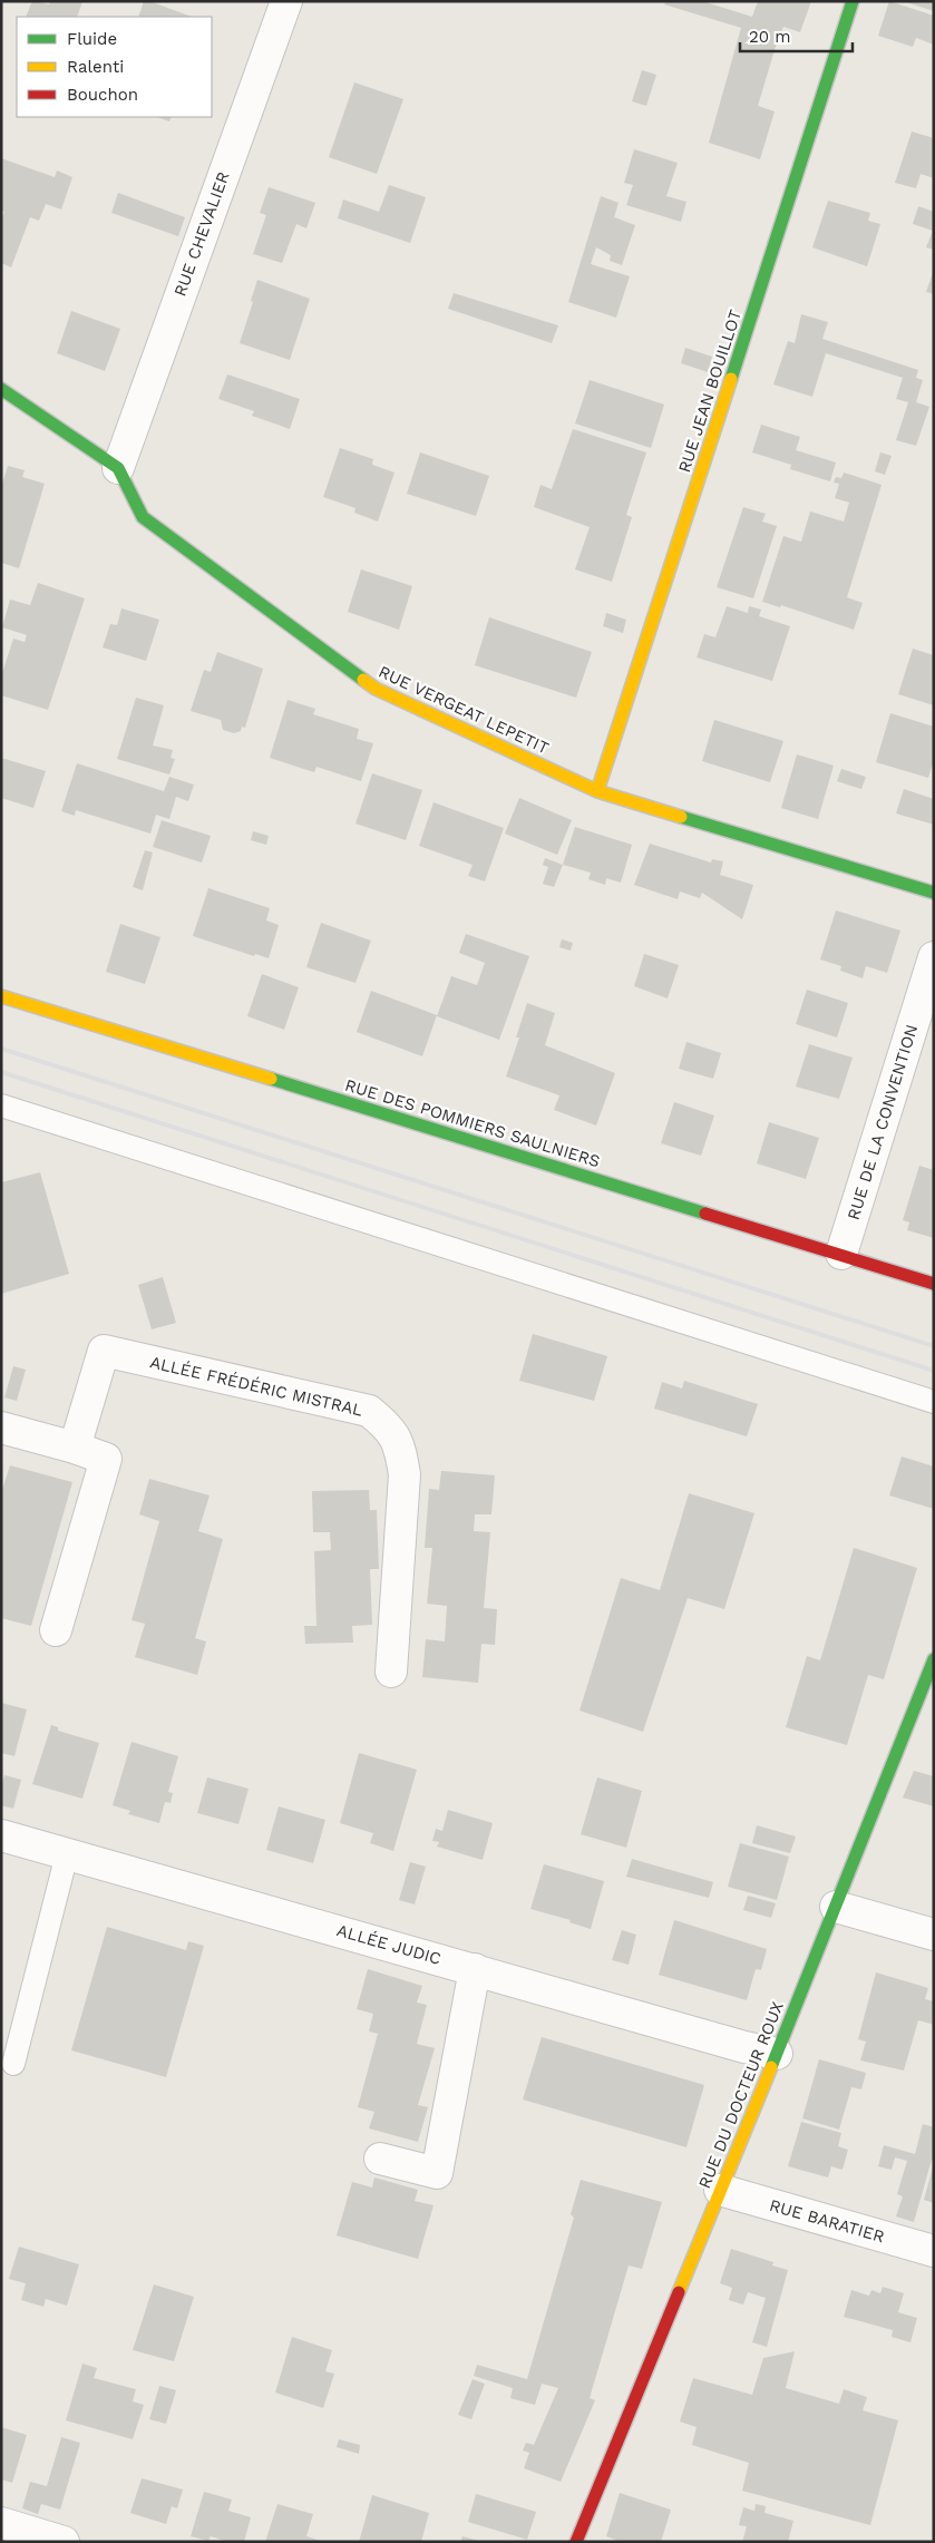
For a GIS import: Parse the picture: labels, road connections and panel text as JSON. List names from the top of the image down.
{
  "streets": {
    "street": [
      "RUE CHEVALIER",
      "RUE JEAN BOUILLOT",
      "RUE VERGEAT LEPETIT",
      "RUE DE LA CONVENTION",
      "RUE DES POMMIERS SAULNIERS",
      "ALLÉE FRÉDÉRIC MISTRAL",
      "ALLÉE JUDIC",
      "RUE DU DOCTEUR ROUX",
      "RUE BARATIER"
    ]
  },
  "crossings": [
    ["RUE CHEVALIER", "RUE VERGEAT LEPETIT"],
    ["RUE JEAN BOUILLOT", "RUE VERGEAT LEPETIT"],
    ["RUE DE LA CONVENTION", "RUE DES POMMIERS SAULNIERS"],
    ["ALLÉE JUDIC", "RUE DU DOCTEUR ROUX"],
    ["RUE DU DOCTEUR ROUX", "RUE BARATIER"]
  ],
  "legend": ["Fluide", "Ralenti", "Bouchon"],
  "scale_bar": "20 m"
}
